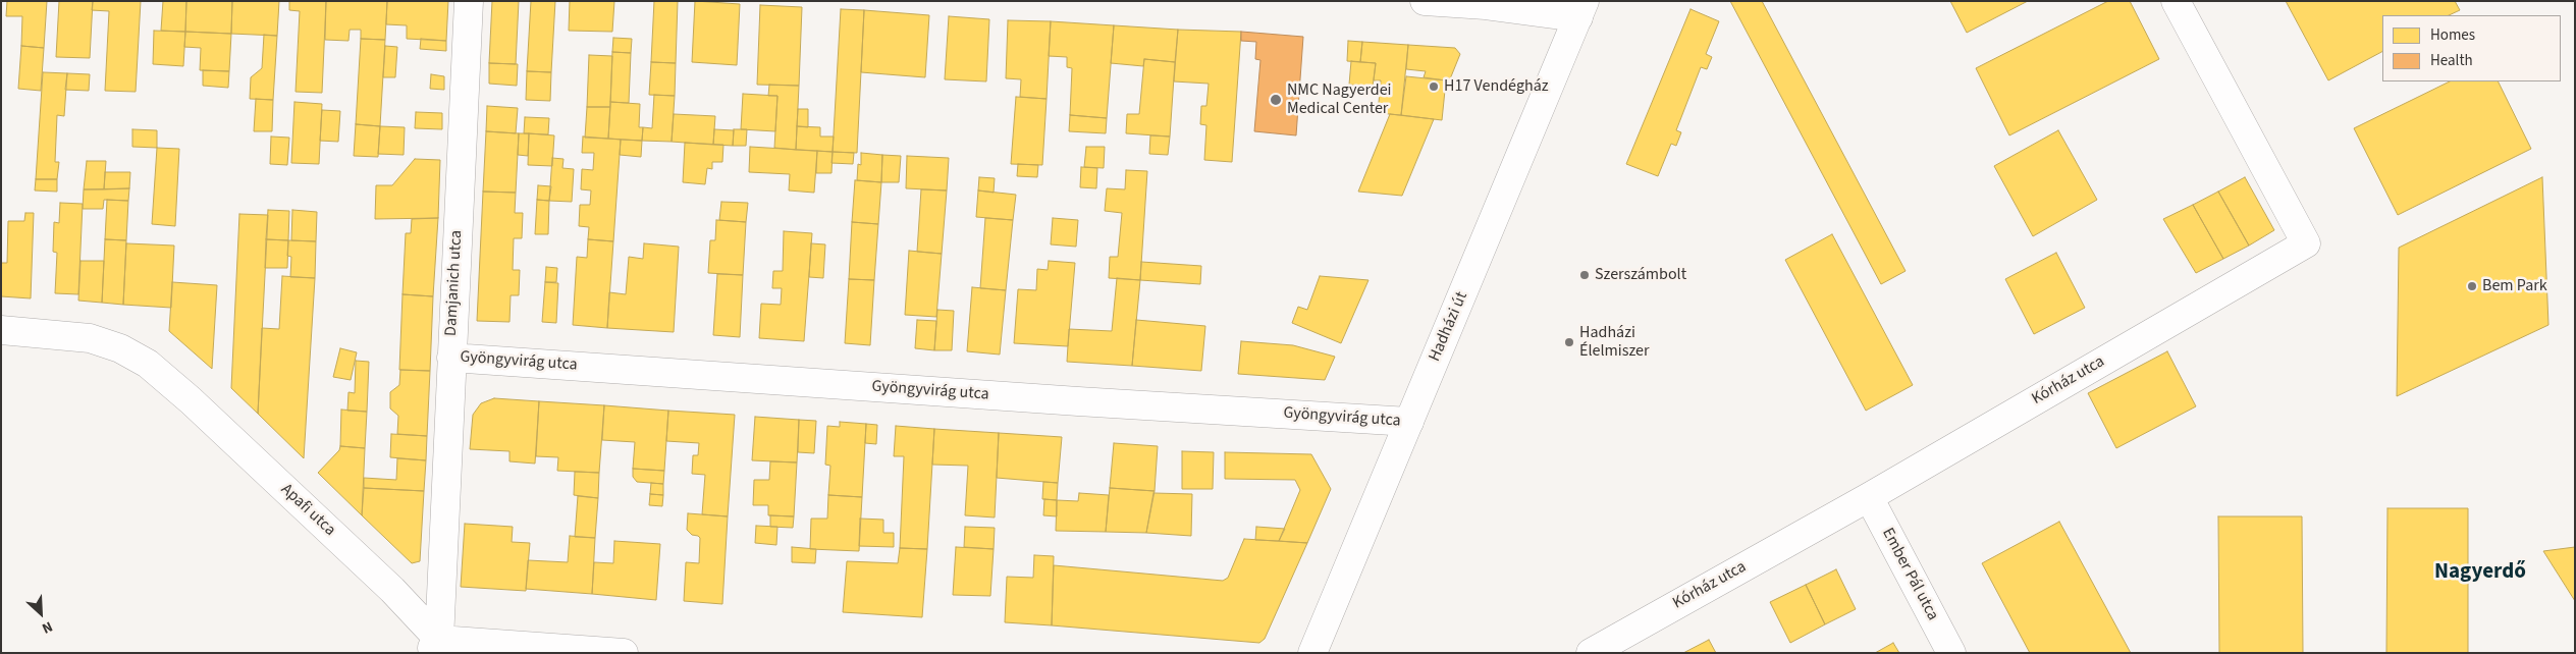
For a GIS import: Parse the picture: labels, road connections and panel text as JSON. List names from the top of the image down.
{
  "streets": {
    "street": [
      "Damjanich utca",
      "Hadházi út",
      "Gyöngyvirág utca",
      "Kórház utca",
      "Apafi utca",
      "Ember Pál utca"
    ]
  },
  "crossings": [
    ["Damjanich utca", "Gyöngyvirág utca"],
    ["Damjanich utca", "Apafi utca"],
    ["Hadházi út", "Gyöngyvirág utca"],
    ["Kórház utca", "Ember Pál utca"]
  ],
  "districts": ["Nagyerdő"],
  "places": [
    "H17 Vendégház",
    "NMC Nagyerdei Medical Center",
    "Szerszámbolt",
    "Bem Park",
    "Hadházi Élelmiszer"
  ],
  "legend": ["Homes", "Health"],
  "north": "bottom right"
}
